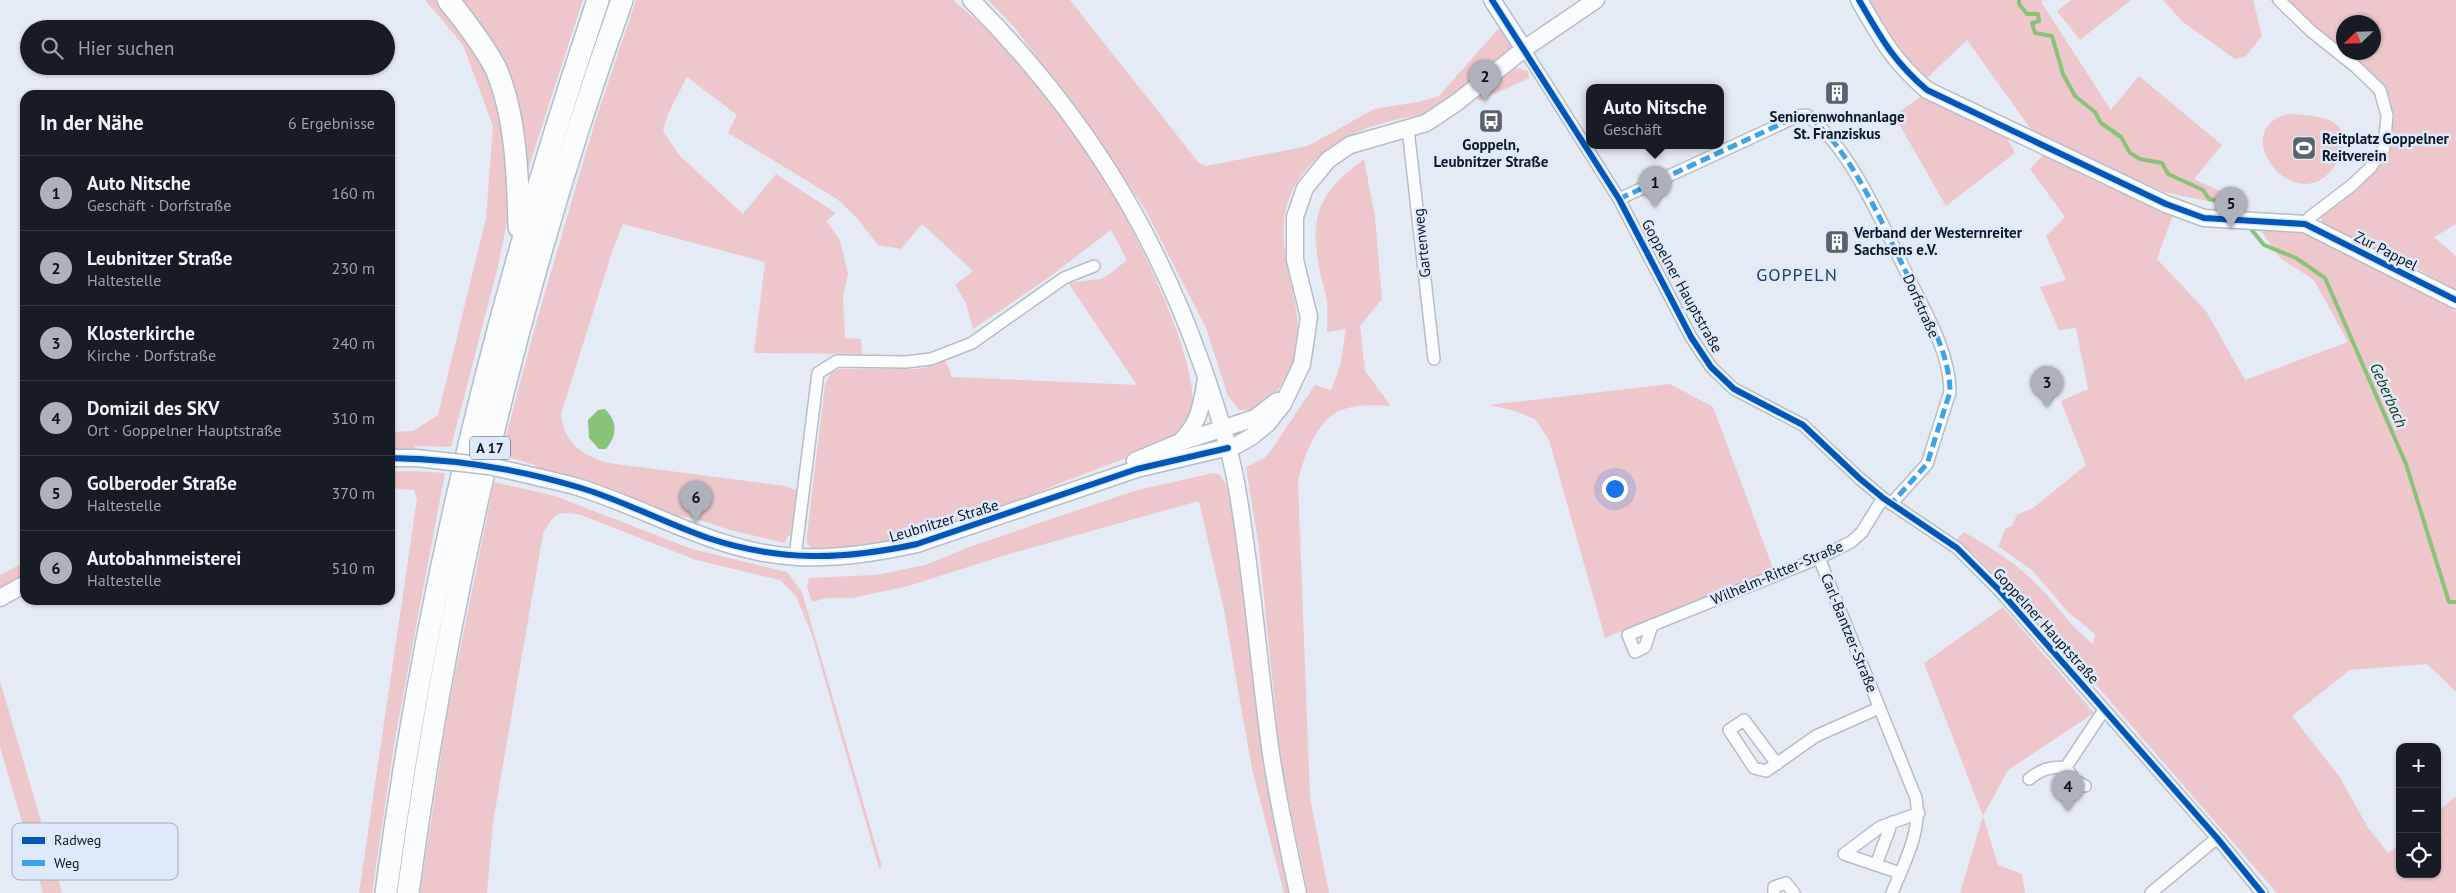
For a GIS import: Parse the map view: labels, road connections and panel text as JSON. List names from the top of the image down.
{
  "streets": {
    "highway": ["A 17"],
    "street": [
      "Gartenweg",
      "Zur Pappel",
      "Goppelner Hauptstraße",
      "Dorfstraße",
      "Leubnitzer Straße",
      "Wilhelm-Ritter-Straße",
      "Carl-Bantzer-Straße"
    ]
  },
  "crossings": [
    ["Goppelner Hauptstraße", "Dorfstraße"],
    ["Goppelner Hauptstraße", "Wilhelm-Ritter-Straße"],
    ["Dorfstraße", "Wilhelm-Ritter-Straße"],
    ["Wilhelm-Ritter-Straße", "Carl-Bantzer-Straße"]
  ],
  "districts": ["GOPPELN"],
  "water": ["Geberbach"],
  "places": {
    "building": ["Seniorenwohnanlage St. Franziskus", "Verband der Westernreiter Sachsens e.V."],
    "bus stop": ["Goppeln, Leubnitzer Straße"],
    "sports": ["Reitplatz Goppelner Reitverein"]
  },
  "legend": ["Radweg", "Weg"],
  "north": "bottom left",
  "page": {
    "search": "Hier suchen",
    "pins": [
      "2",
      "1",
      "5",
      "3",
      "6",
      "4"
    ],
    "popup": ["Auto Nitsche", "Geschäft"],
    "heading": ["In der Nähe", "6 Ergebnisse"],
    "list": [
      {
        "mark": "1",
        "name": "Auto Nitsche",
        "note": "Geschäft · Dorfstraße",
        "value": "160 m"
      },
      {
        "mark": "2",
        "name": "Leubnitzer Straße",
        "note": "Haltestelle",
        "value": "230 m"
      },
      {
        "mark": "3",
        "name": "Klosterkirche",
        "note": "Kirche · Dorfstraße",
        "value": "240 m"
      },
      {
        "mark": "4",
        "name": "Domizil des SKV",
        "note": "Ort · Goppelner Hauptstraße",
        "value": "310 m"
      },
      {
        "mark": "5",
        "name": "Golberoder Straße",
        "note": "Haltestelle",
        "value": "370 m"
      },
      {
        "mark": "6",
        "name": "Autobahnmeisterei",
        "note": "Haltestelle",
        "value": "510 m"
      }
    ],
    "map_buttons": ["+", "−"]
  }
}
